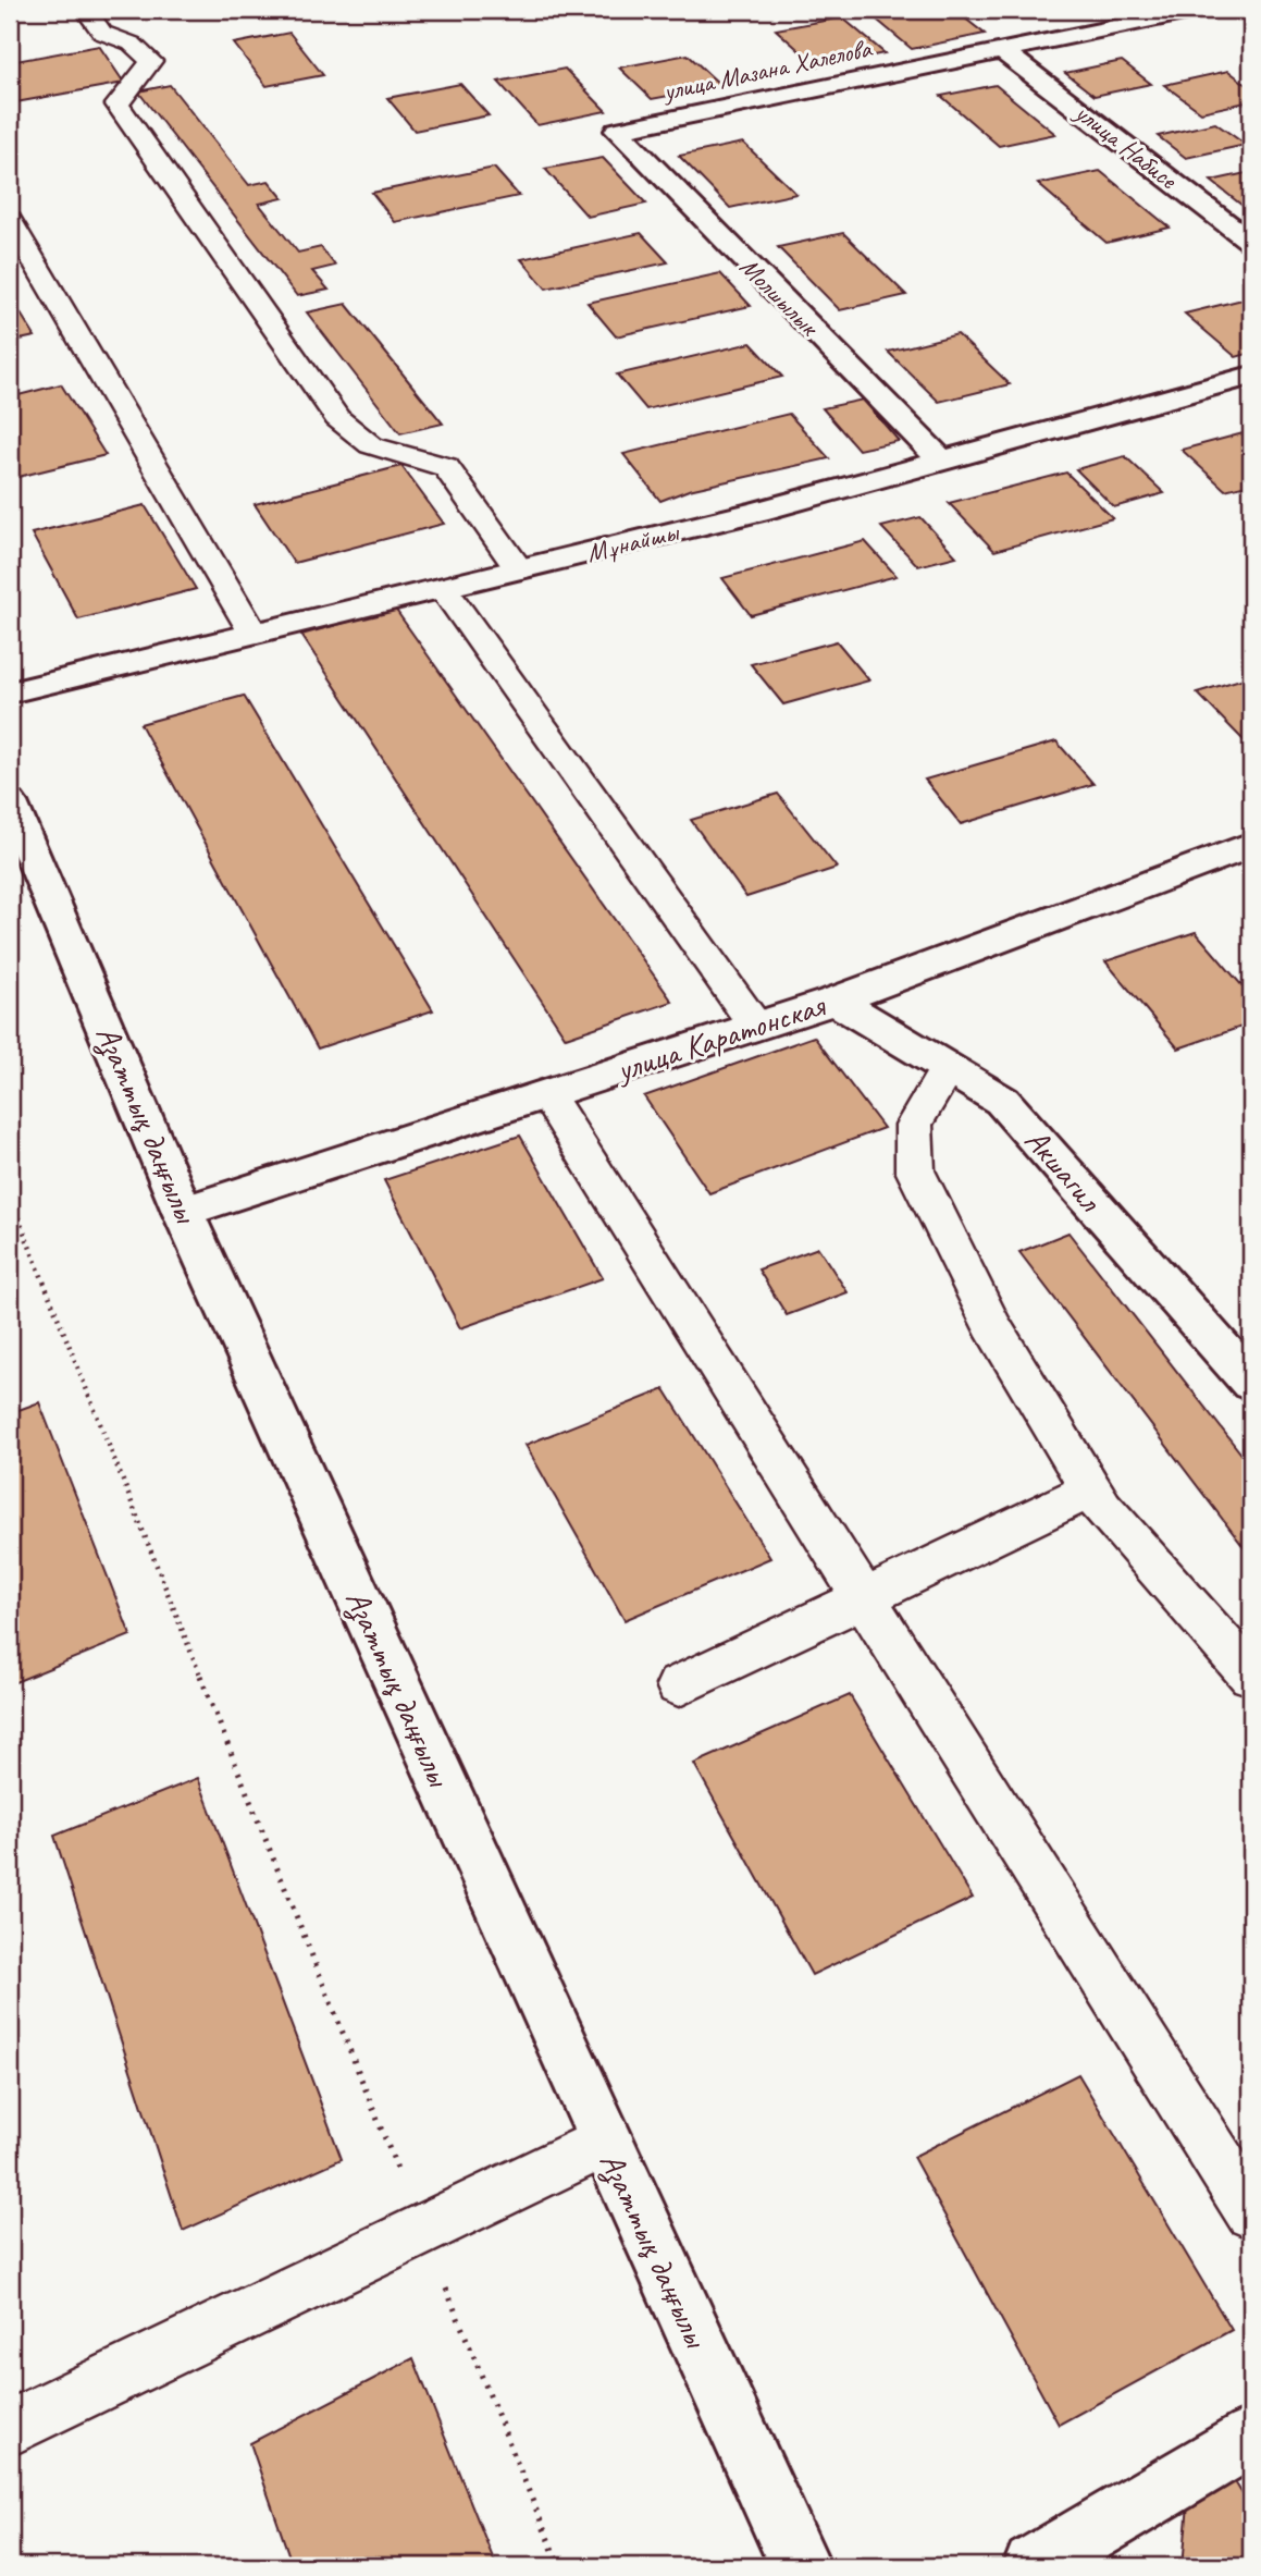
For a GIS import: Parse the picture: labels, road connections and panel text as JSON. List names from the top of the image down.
{
  "streets": {
    "street": [
      "улица Мазана Халелова",
      "улица Набисе",
      "Молшылык",
      "Мұнайшы",
      "улица Каратонская",
      "Азаттық даңғылы",
      "Акшагил"
    ]
  },
  "crossings": [
    ["улица Мазана Халелова", "улица Набисе"],
    ["улица Мазана Халелова", "Молшылык"],
    ["Молшылык", "Мұнайшы"],
    ["улица Каратонская", "Азаттық даңғылы"],
    ["улица Каратонская", "Акшагил"]
  ]
}
